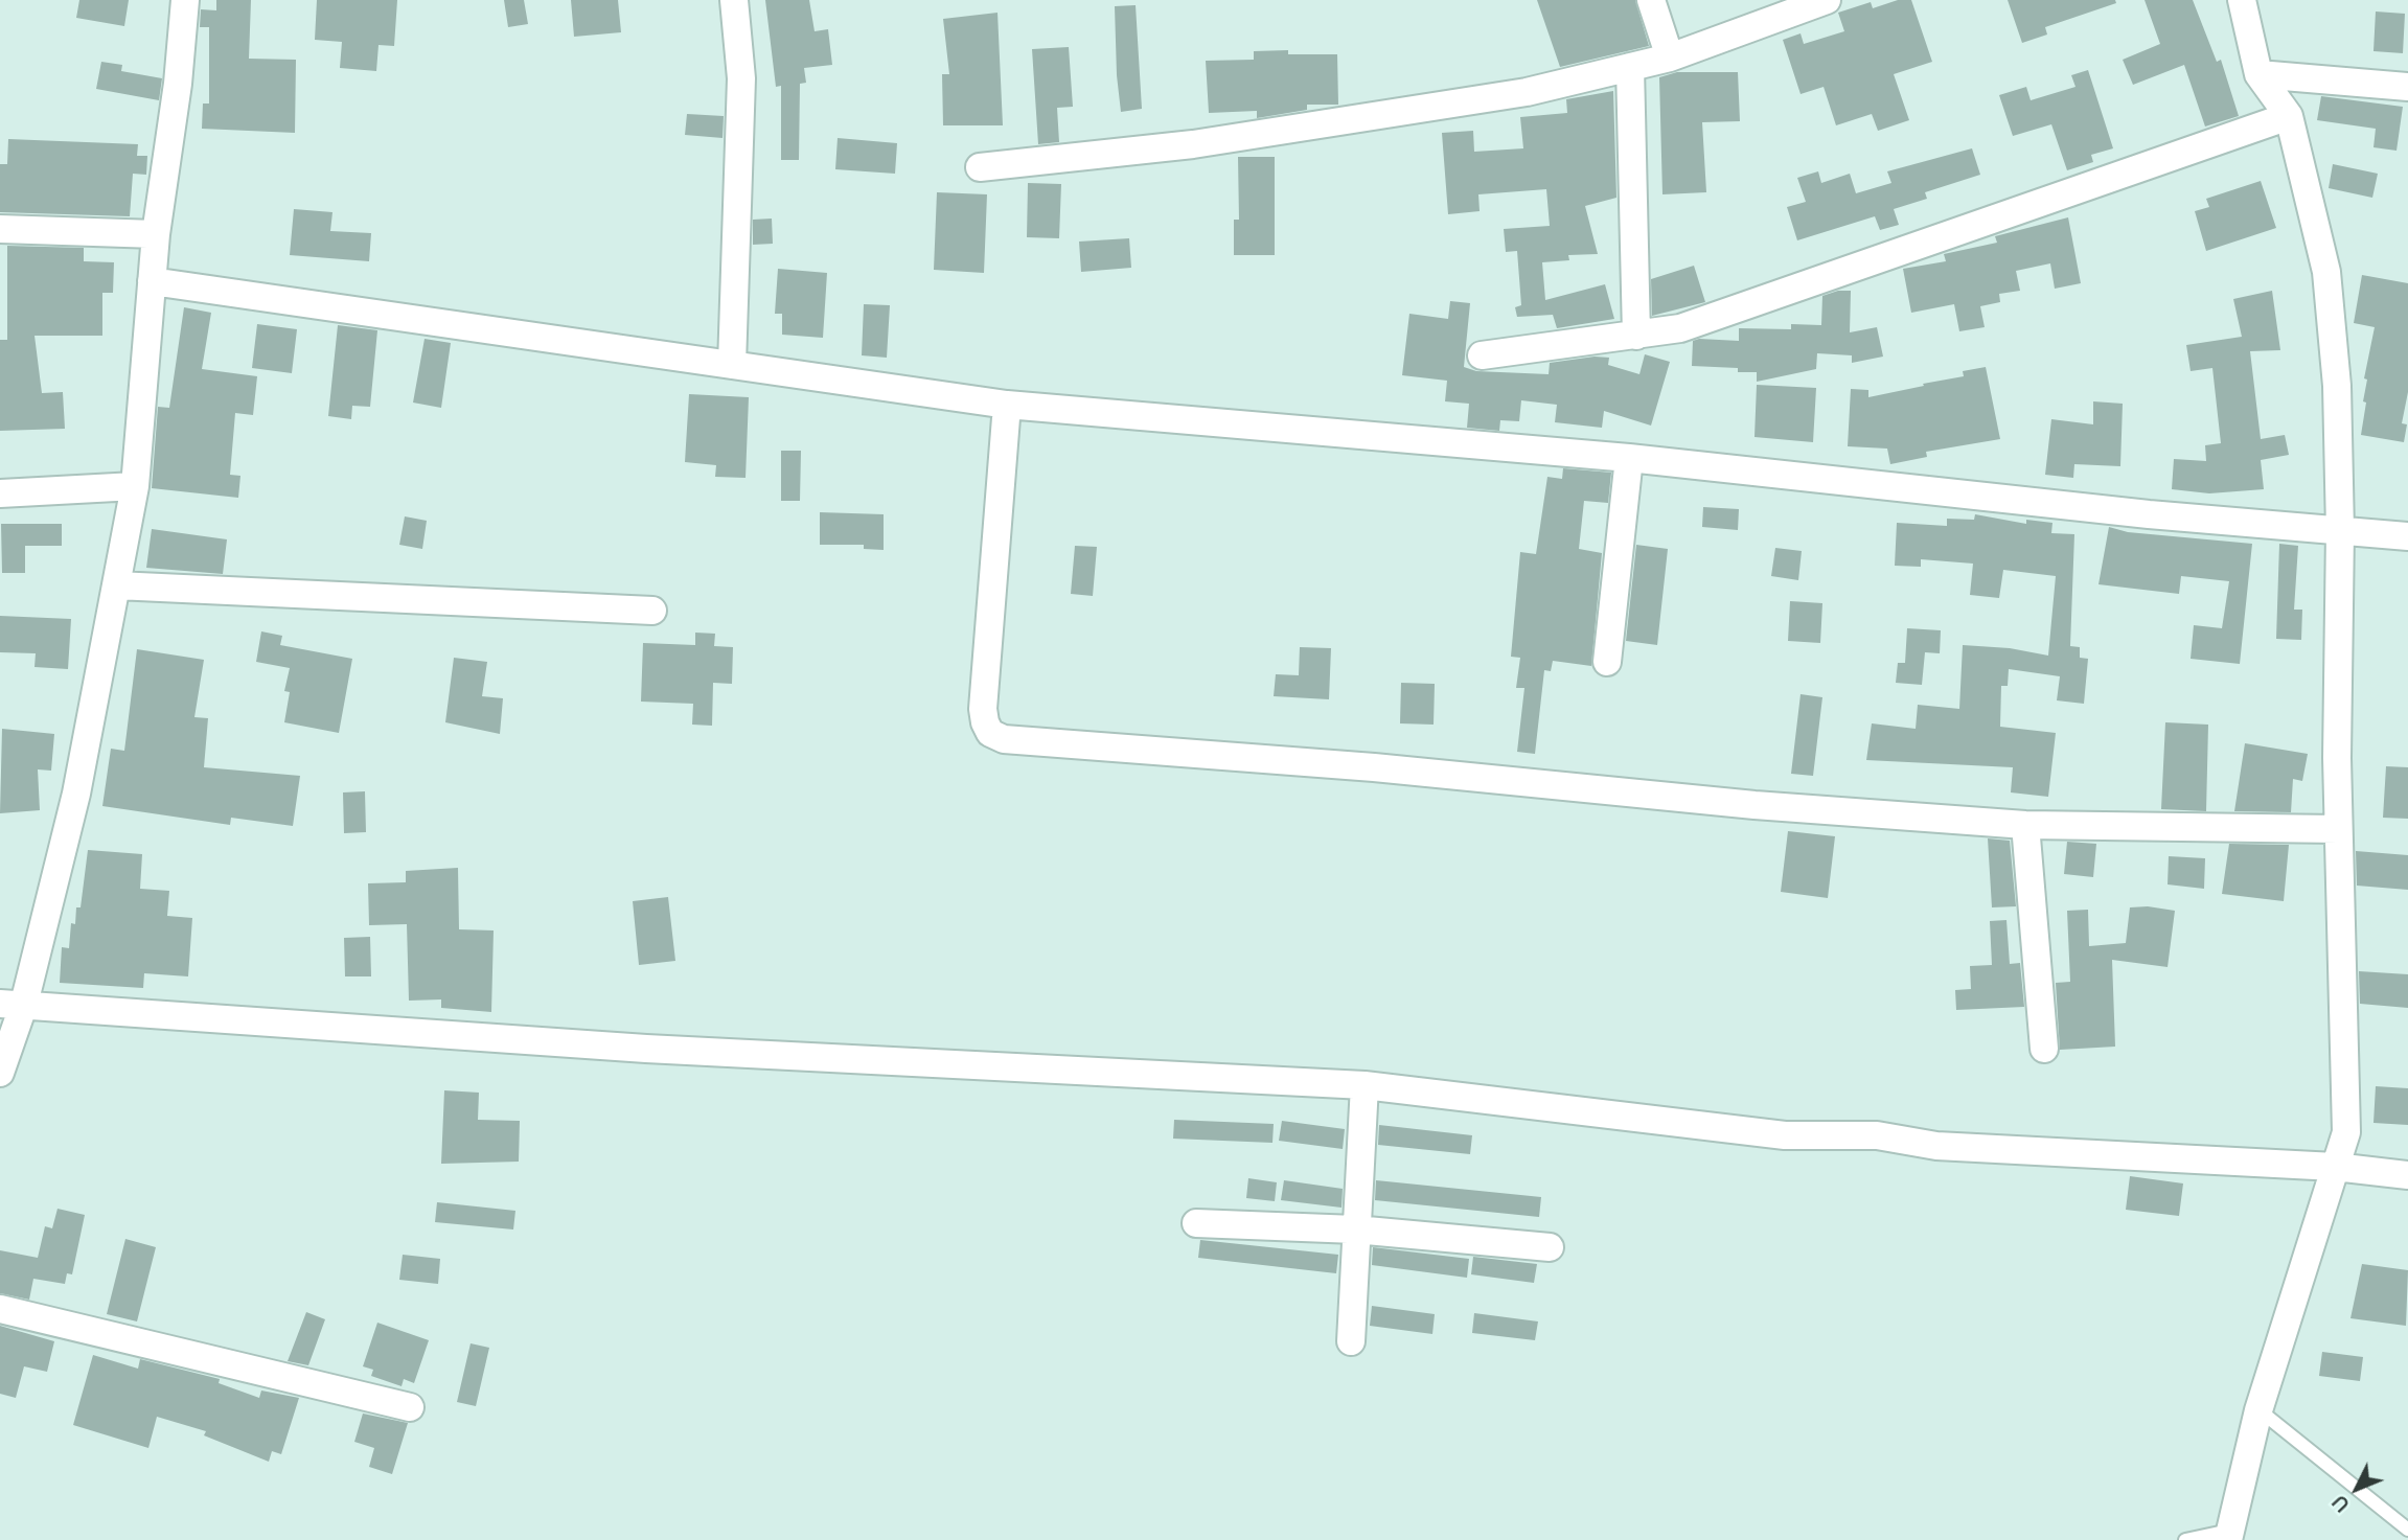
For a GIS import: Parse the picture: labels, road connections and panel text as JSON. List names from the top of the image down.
{
  "north": "bottom left"
}
